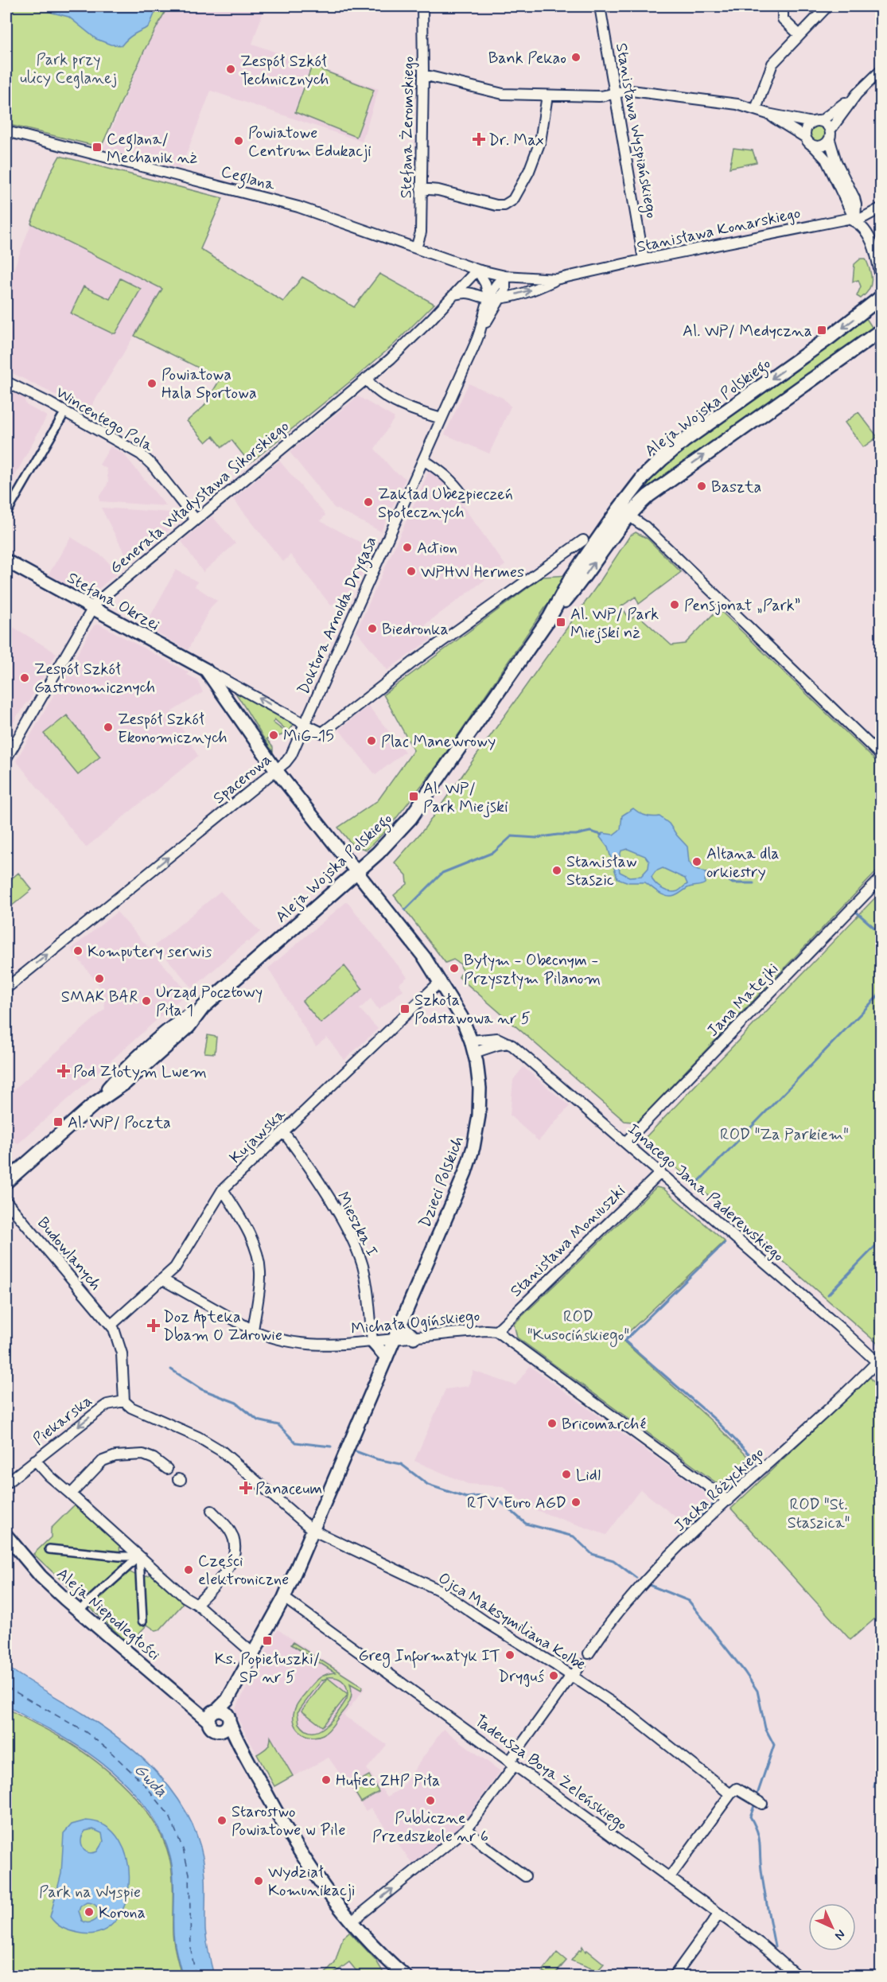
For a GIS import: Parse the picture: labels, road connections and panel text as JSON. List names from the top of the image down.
{
  "streets": {
    "main road": ["Aleja Wojska Polskiego"],
    "street": [
      "Stefana Żeromskiego",
      "Stanisława Wyspiańskiego",
      "Ceglana",
      "Stanisława Konarskiego",
      "Wincentego Pola",
      "Generała Władysława Sikorskiego",
      "Stefana Okrzei",
      "Doktora Arnolda Drygasa",
      "Spacerowa",
      "Jana Matejki",
      "Kujawska",
      "Dzieci Polskich",
      "Ignacego Jana Paderewskiego",
      "Mieszka I",
      "Stanisława Moniuszki",
      "Budowlanych",
      "Michała Ogińskiego",
      "Piekarska",
      "Jacka Różyckiego",
      "Aleja Niepodległości",
      "Ojca Maksymiliana Kolbe",
      "Tadeusza Boya Żeleńskiego"
    ]
  },
  "crossings": [
    ["Stefana Żeromskiego", "Ceglana"],
    ["Stanisława Wyspiańskiego", "Stanisława Konarskiego"],
    ["Ceglana", "Stanisława Konarskiego"],
    ["Ceglana", "Generała Władysława Sikorskiego"],
    ["Ceglana", "Doktora Arnolda Drygasa"],
    ["Aleja Wojska Polskiego", "Dzieci Polskich"],
    ["Wincentego Pola", "Generała Władysława Sikorskiego"],
    ["Generała Władysława Sikorskiego", "Stefana Okrzei"],
    ["Stefana Okrzei", "Doktora Arnolda Drygasa"],
    ["Stefana Okrzei", "Spacerowa"],
    ["Stefana Okrzei", "Dzieci Polskich"],
    ["Doktora Arnolda Drygasa", "Spacerowa"],
    ["Spacerowa", "Dzieci Polskich"],
    ["Jana Matejki", "Ignacego Jana Paderewskiego"],
    ["Kujawska", "Dzieci Polskich"],
    ["Kujawska", "Mieszka I"],
    ["Kujawska", "Budowlanych"],
    ["Kujawska", "Michała Ogińskiego"],
    ["Dzieci Polskich", "Ignacego Jana Paderewskiego"],
    ["Dzieci Polskich", "Michała Ogińskiego"],
    ["Dzieci Polskich", "Aleja Niepodległości"],
    ["Dzieci Polskich", "Ojca Maksymiliana Kolbe"],
    ["Dzieci Polskich", "Tadeusza Boya Żeleńskiego"],
    ["Ignacego Jana Paderewskiego", "Stanisława Moniuszki"],
    ["Ignacego Jana Paderewskiego", "Jacka Różyckiego"],
    ["Mieszka I", "Michała Ogińskiego"],
    ["Stanisława Moniuszki", "Michała Ogińskiego"],
    ["Michała Ogińskiego", "Jacka Różyckiego"],
    ["Piekarska", "Ojca Maksymiliana Kolbe"]
  ],
  "one_way": ["Spacerowa", "Piekarska"],
  "water": ["Gwda"],
  "parks": [
    "Park przy ulicy Ceglanej",
    "ROD \"Za Parkiem\"",
    "ROD \"Kusocińskiego\"",
    "ROD \"St. Staszica\"",
    "Park na Wyspie"
  ],
  "places": {
    "other": [
      "Bank Pekao",
      "Zespół Szkół Technicznych",
      "Powiatowe Centrum Edukacji",
      "Powiatowa Hala Sportowa",
      "Baszta",
      "Zakład Ubezpieczeń Społecznych",
      "Action",
      "WPHW Hermes",
      "Pensjonat „Park”",
      "Biedronka",
      "Zespół Szkół Gastronomicznych",
      "Zespół Szkół Ekonomicznych",
      "MiG-15",
      "Plac Manewrowy",
      "Altana dla orkiestry",
      "Stanisław Staszic",
      "Komputery serwis",
      "Byłym - Obecnym - Przyszłym Pilanom",
      "SMAK BAR",
      "Urząd Pocztowy Piła 1",
      "Bricomarché",
      "Lidl",
      "RTV Euro AGD",
      "Części elektroniczne",
      "Greg Informatyk IT",
      "Dryguś",
      "Hufiec ZHP Piła",
      "Publiczne Przedszkole nr 6",
      "Starostwo Powiatowe w Pile",
      "Wydział Komunikacji",
      "Korona"
    ],
    "health": [
      "Dr. Max",
      "Pod Złotym Lwem",
      "Doz Apteka Dbam O Zdrowie",
      "Panaceum"
    ],
    "transit": [
      "Ceglana/ Mechanik nż",
      "Al. WP/ Medyczna",
      "Al. WP/ Park Miejski nż",
      "Al. WP/ Park Miejski",
      "Szkoła Podstawowa nr 5",
      "Al. WP/ Poczta",
      "Ks. Popiełuszki/ SP nr 5"
    ]
  },
  "north": "bottom right"
}
